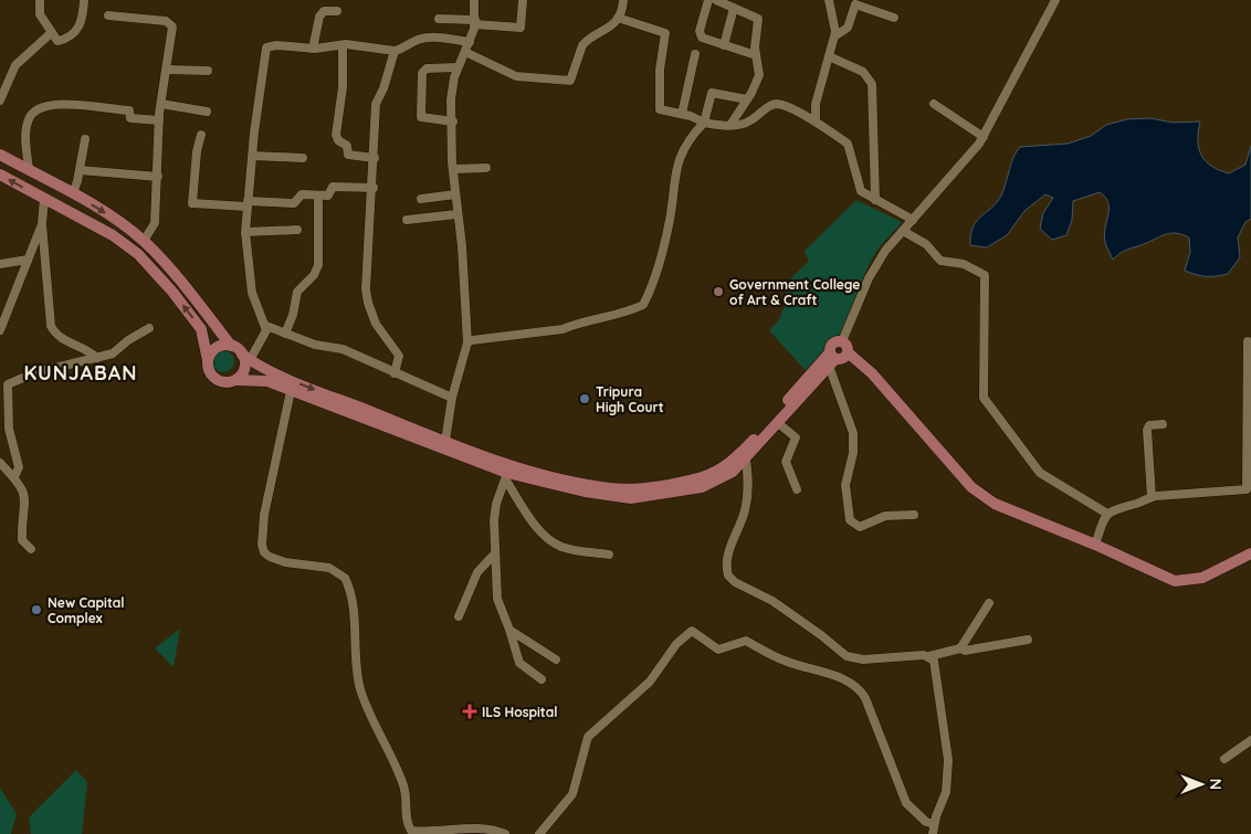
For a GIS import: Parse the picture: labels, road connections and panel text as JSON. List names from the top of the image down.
{
  "districts": ["KUNJABAN"],
  "places": {
    "other": ["Government College of Art & Craft", "Tripura High Court", "New Capital Complex"],
    "health": ["ILS Hospital"]
  },
  "north": "right"
}
